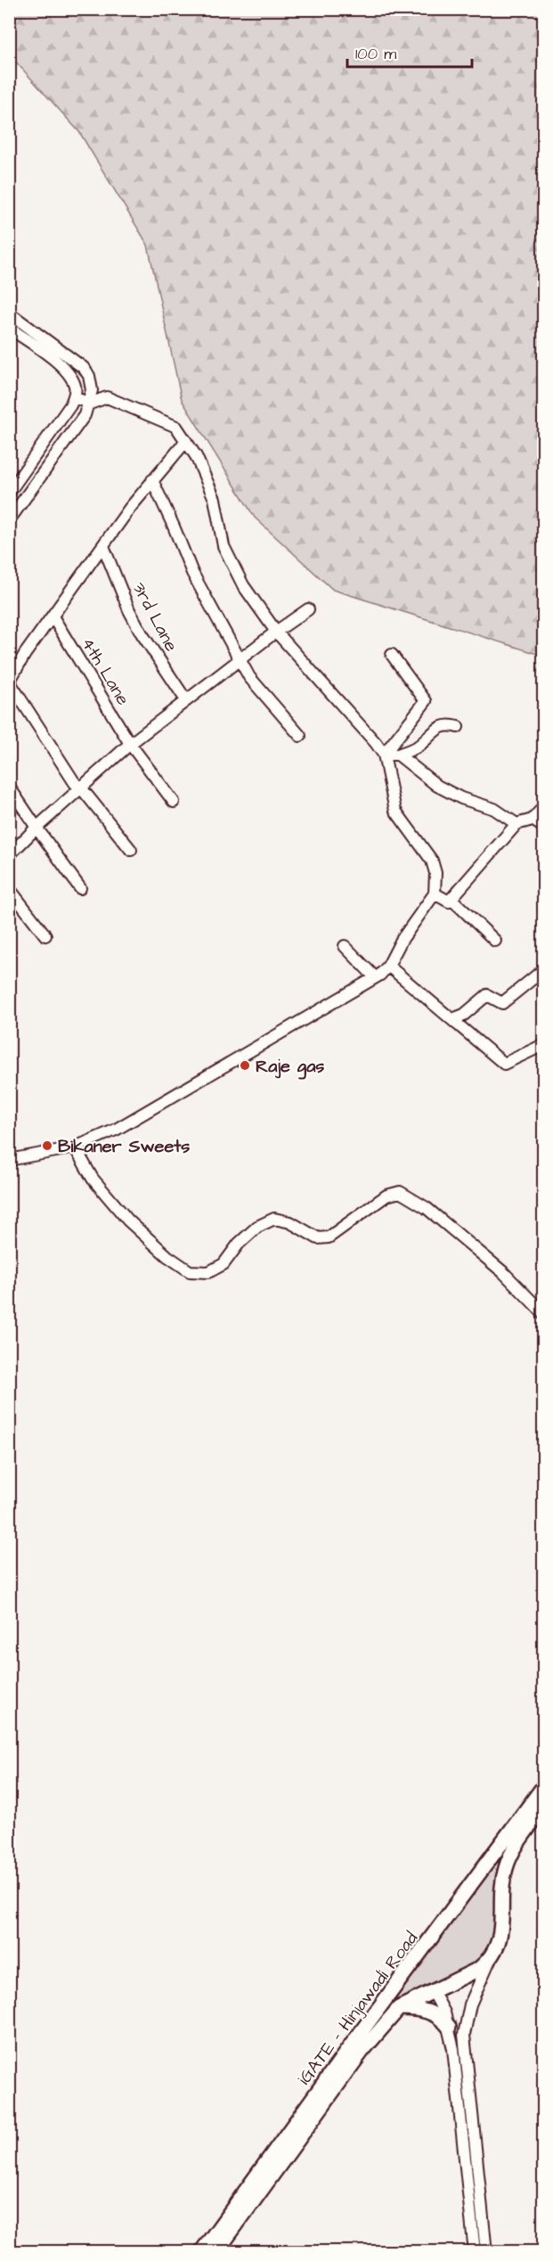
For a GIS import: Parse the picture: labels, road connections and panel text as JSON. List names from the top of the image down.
{
  "streets": {
    "main road": ["iGATE - Hinjawadi Road"],
    "street": ["3rd Lane", "4th Lane"]
  },
  "places": ["Raje gas", "Bikaner Sweets"],
  "scale_bar": "100 m"
}
